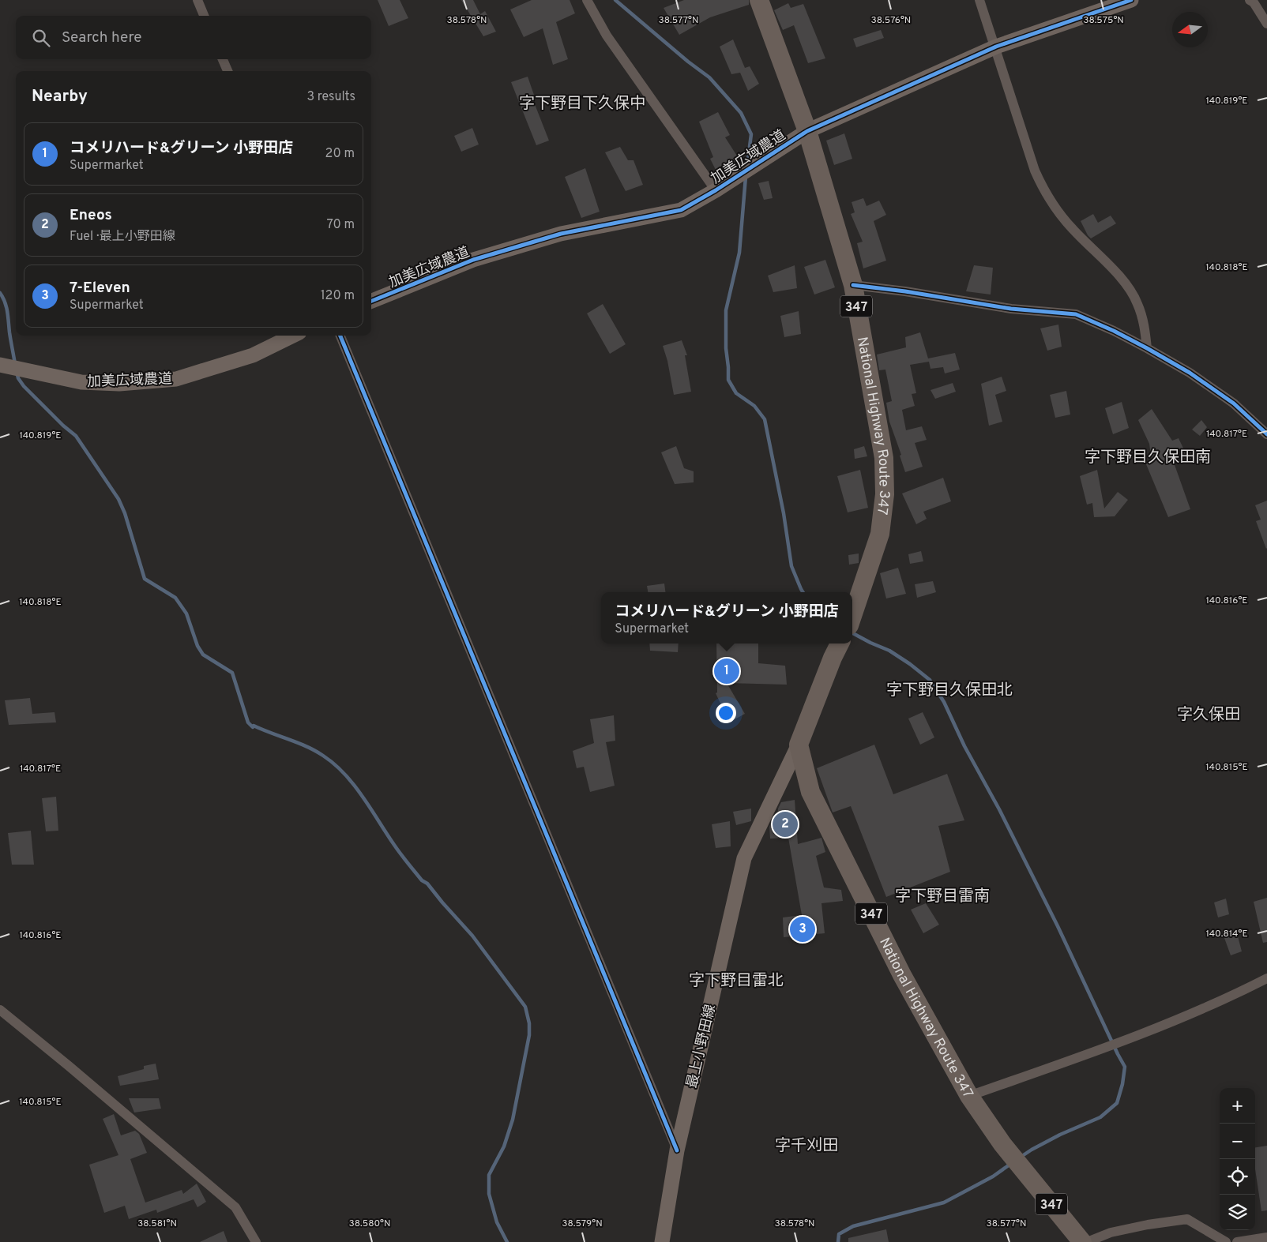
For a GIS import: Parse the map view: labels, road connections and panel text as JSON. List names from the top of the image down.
{
  "streets": {
    "highway": ["347", "National Highway Route 347"],
    "street": ["加美広域農道", "最上小野田線"]
  },
  "crossings": [
    ["加美広域農道", "National Highway Route 347"],
    ["National Highway Route 347", "最上小野田線"]
  ],
  "districts": [
    "字下野目下久保中",
    "字下野目久保田南",
    "字下野目久保田北",
    "字久保田",
    "字下野目雷南",
    "字下野目雷北",
    "字千刈田"
  ],
  "north": "left",
  "page": {
    "search": "Search here",
    "heading": ["Nearby", "3 results"],
    "list": [
      {
        "mark": "1",
        "name": "コメリハード&グリーン 小野田店",
        "note": "Supermarket",
        "value": "20 m"
      },
      {
        "mark": "2",
        "name": "Eneos",
        "note": "Fuel · 最上小野田線",
        "value": "70 m"
      },
      {
        "mark": "3",
        "name": "7-Eleven",
        "note": "Supermarket",
        "value": "120 m"
      }
    ],
    "popup": ["コメリハード&グリーン 小野田店", "Supermarket"],
    "pins": ["1", "2", "3"],
    "map_buttons": ["+", "−"]
  },
  "coordinates": [
    "38.575°N",
    "38.578°N",
    "38.577°N",
    "38.576°N",
    "140.819°E",
    "140.818°E",
    "140.817°E",
    "140.816°E",
    "140.815°E",
    "140.814°E",
    "38.581°N",
    "38.580°N",
    "38.579°N"
  ]
}
